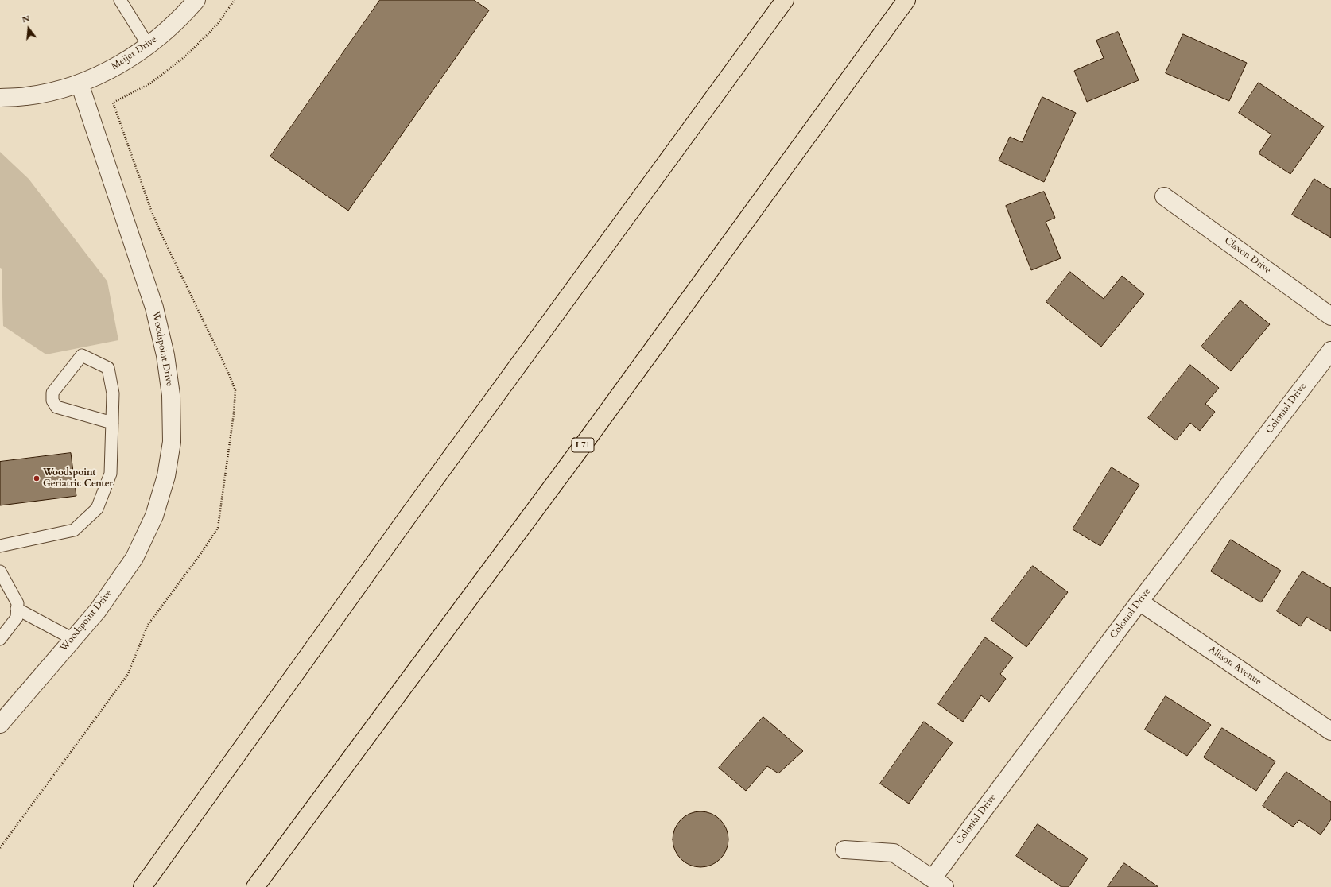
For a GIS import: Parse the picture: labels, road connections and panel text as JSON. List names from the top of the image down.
{
  "streets": {
    "highway": ["I 71"],
    "street": [
      "Meijer Drive",
      "Claxon Drive",
      "Woodspoint Drive",
      "Colonial Drive",
      "Allison Avenue"
    ]
  },
  "crossings": [
    ["Meijer Drive", "Woodspoint Drive"],
    ["Colonial Drive", "Allison Avenue"]
  ],
  "places": ["Woodspoint Geriatric Center"],
  "north": "top"
}
